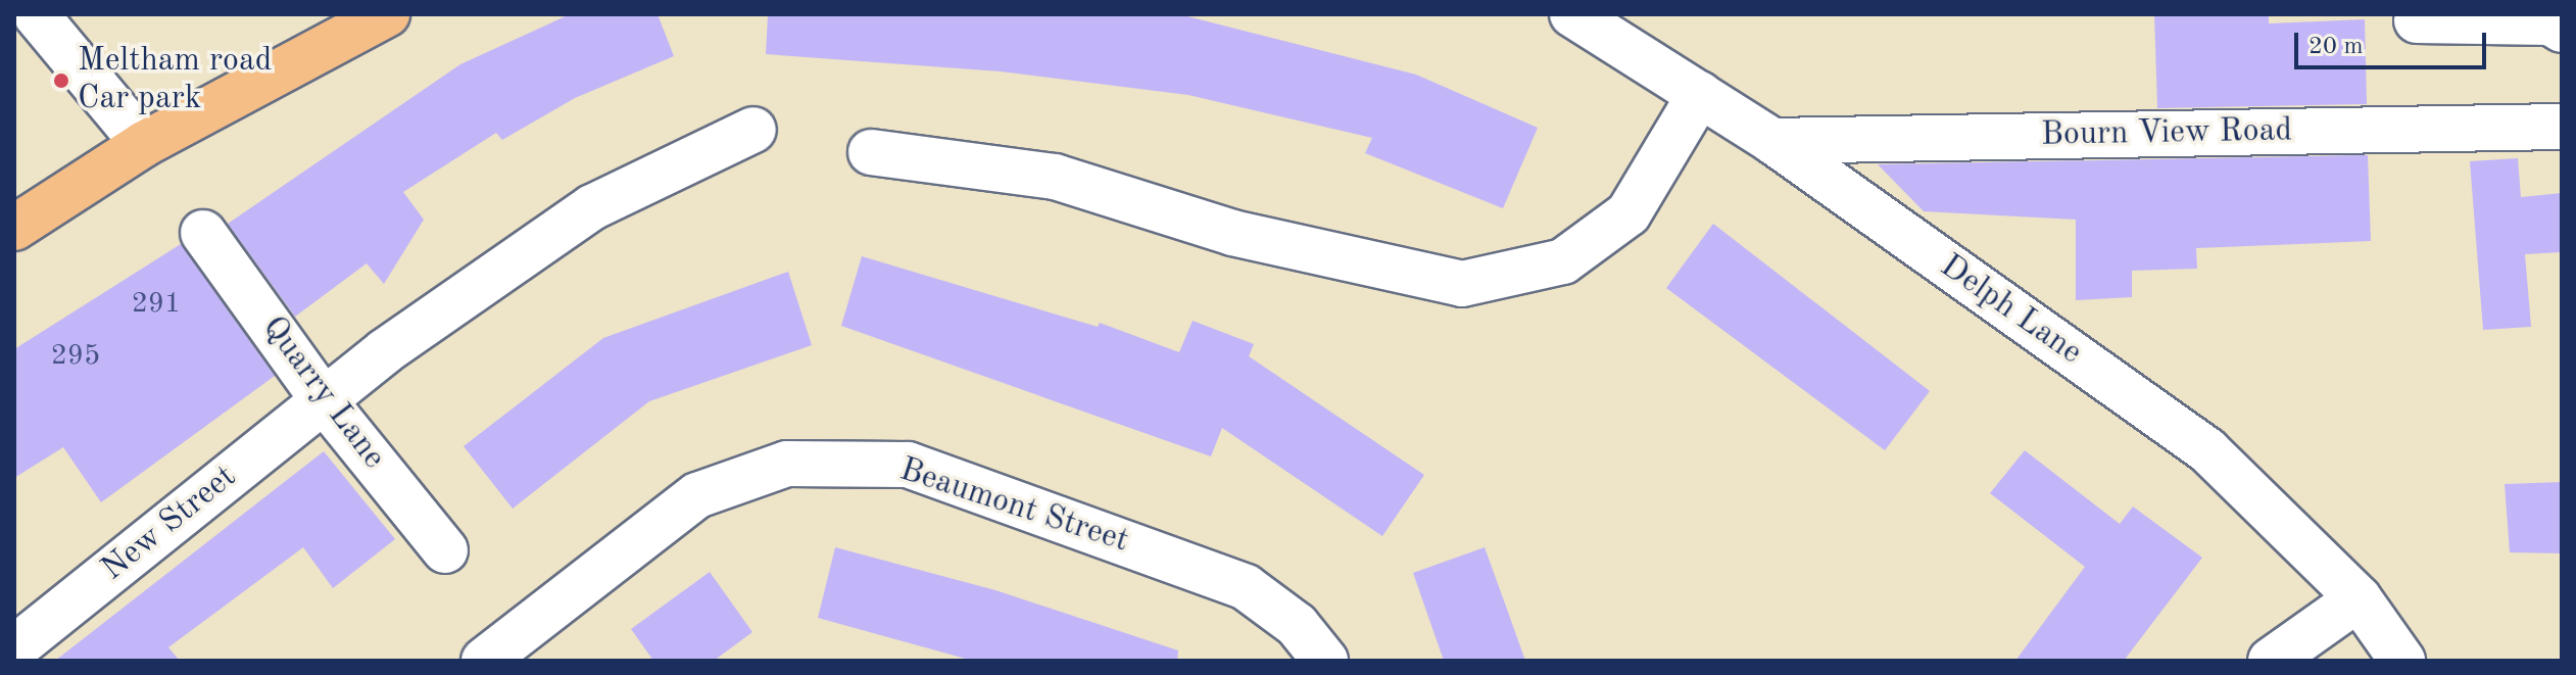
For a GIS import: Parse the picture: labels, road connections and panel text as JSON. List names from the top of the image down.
{
  "streets": {
    "street": [
      "Bourn View Road",
      "Delph Lane",
      "Quarry Lane",
      "Beaumont Street",
      "New Street"
    ]
  },
  "crossings": [
    ["Bourn View Road", "Delph Lane"],
    ["Quarry Lane", "New Street"]
  ],
  "places": ["Meltham road Car park"],
  "house_numbers": ["291", "295"],
  "scale_bar": "20 m"
}
